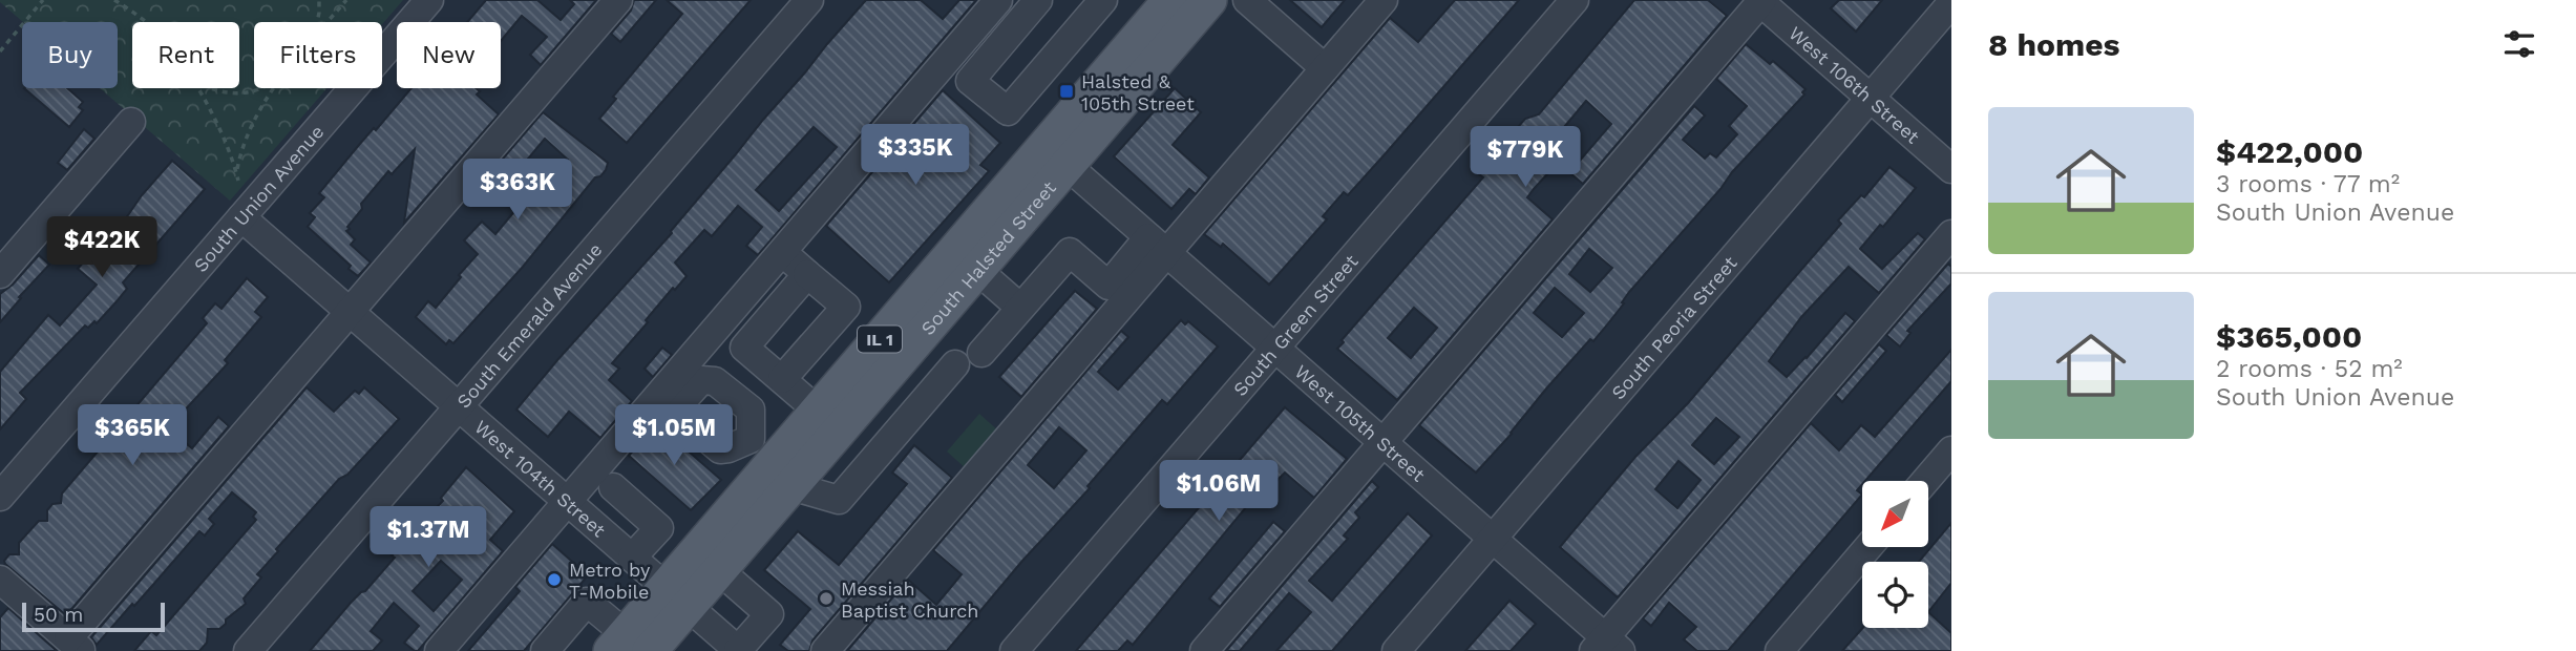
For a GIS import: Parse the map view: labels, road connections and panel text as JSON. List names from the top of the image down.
{
  "streets": {
    "main road": ["South Halsted Street", "IL 1"],
    "street": [
      "West 106th Street",
      "South Union Avenue",
      "South Green Street",
      "South Emerald Avenue",
      "South Peoria Street",
      "West 105th Street",
      "West 104th Street"
    ]
  },
  "crossings": [
    ["West 106th Street", "South Peoria Street"],
    ["South Union Avenue", "West 104th Street"],
    ["South Halsted Street", "West 105th Street"],
    ["South Halsted Street", "West 104th Street"],
    ["South Green Street", "West 105th Street"],
    ["South Emerald Avenue", "West 104th Street"],
    ["South Peoria Street", "West 105th Street"]
  ],
  "places": {
    "transit": ["Halsted & 105th Street"],
    "other": ["Metro by T-Mobile", "Messiah Baptist Church"]
  },
  "scale_bar": "50 m",
  "north": "bottom left",
  "page": {
    "heading": "8 homes",
    "chip": [
      "Buy",
      "Rent",
      "Filters",
      "New"
    ],
    "list": [
      {
        "name": "$422,000",
        "note": "3 rooms · 77 m² · South Union Avenue"
      },
      {
        "name": "$365,000",
        "note": "2 rooms · 52 m² · South Union Avenue"
      }
    ],
    "price": [
      "$335K",
      "$779K",
      "$363K",
      "$422K",
      "$365K",
      "$1.05M",
      "$1.06M",
      "$1.37M"
    ],
    "scale": "50 m"
  }
}
